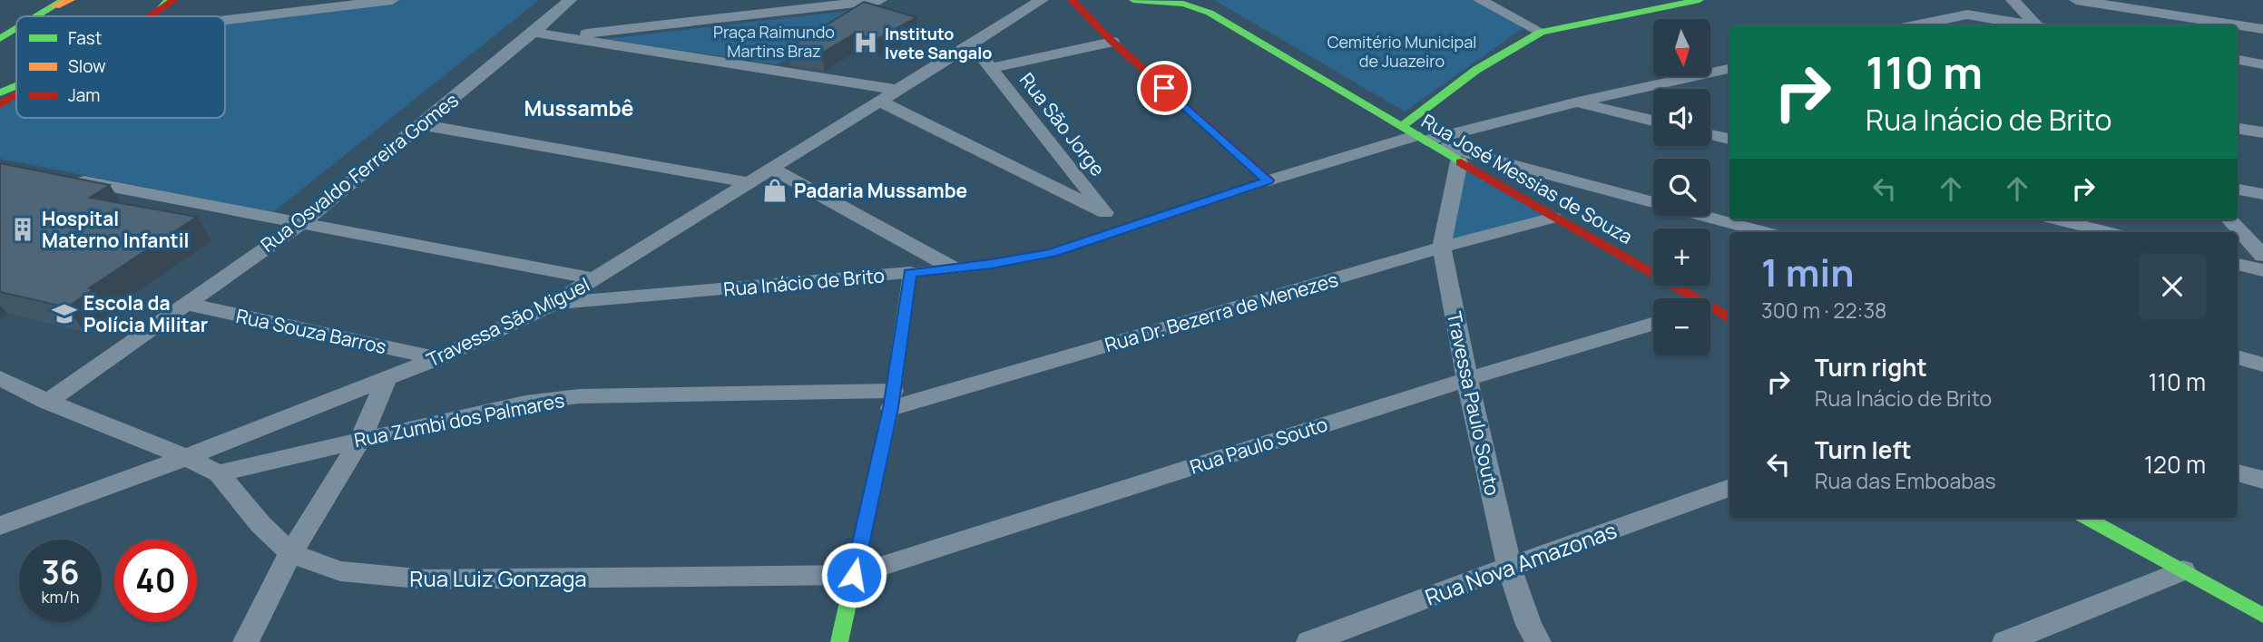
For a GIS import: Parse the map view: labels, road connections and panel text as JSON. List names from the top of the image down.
{
  "streets": {
    "main road": ["Rua José Messias de Souza", "Rua Inácio de Brito"],
    "street": [
      "Rua São Jorge",
      "Rua Osvaldo Ferreira Gomes",
      "Rua Dr. Bezerra de Menezes",
      "Travessa São Miguel",
      "Rua Souza Barros",
      "Travessa Paulo Souto",
      "Rua Zumbi dos Palmares",
      "Rua Paulo Souto",
      "Rua Nova Amazonas",
      "Rua Luiz Gonzaga"
    ]
  },
  "crossings": [
    ["Rua São Jorge", "Rua Inácio de Brito"],
    ["Rua São Jorge", "Travessa São Miguel"],
    ["Rua Osvaldo Ferreira Gomes", "Rua Souza Barros"],
    ["Rua José Messias de Souza", "Rua Inácio de Brito"],
    ["Rua José Messias de Souza", "Rua Dr. Bezerra de Menezes"],
    ["Rua José Messias de Souza", "Travessa Paulo Souto"],
    ["Rua Inácio de Brito", "Travessa São Miguel"],
    ["Rua Dr. Bezerra de Menezes", "Travessa Paulo Souto"],
    ["Rua Dr. Bezerra de Menezes", "Rua Zumbi dos Palmares"],
    ["Travessa São Miguel", "Rua Souza Barros"],
    ["Travessa São Miguel", "Rua Luiz Gonzaga"],
    ["Travessa Paulo Souto", "Rua Paulo Souto"],
    ["Travessa Paulo Souto", "Rua Nova Amazonas"],
    ["Rua Zumbi dos Palmares", "Rua Luiz Gonzaga"],
    ["Rua Paulo Souto", "Rua Luiz Gonzaga"]
  ],
  "districts": ["Mussambê"],
  "parks": ["Praça Raimundo Martins Braz", "Cemitério Municipal de Juazeiro"],
  "places": {
    "hospital": ["Instituto Ivete Sangalo"],
    "shop": ["Padaria Mussambe"],
    "building": ["Hospital Materno Infantil"],
    "school or university": ["Escola da Polícia Militar"]
  },
  "legend": ["Fast", "Slow", "Jam"],
  "north": "bottom",
  "page": {
    "map_buttons": ["+", "−"],
    "turn": ["110 m", "Rua Inácio de Brito"],
    "heading": ["1 min", "300 m · 22:38"],
    "list": [
      {
        "name": "Turn right",
        "note": "Rua Inácio de Brito",
        "value": "110 m"
      },
      {
        "name": "Turn left",
        "note": "Rua das Emboabas",
        "value": "120 m"
      }
    ],
    "speed": "36 km/h",
    "limit": "40"
  }
}
